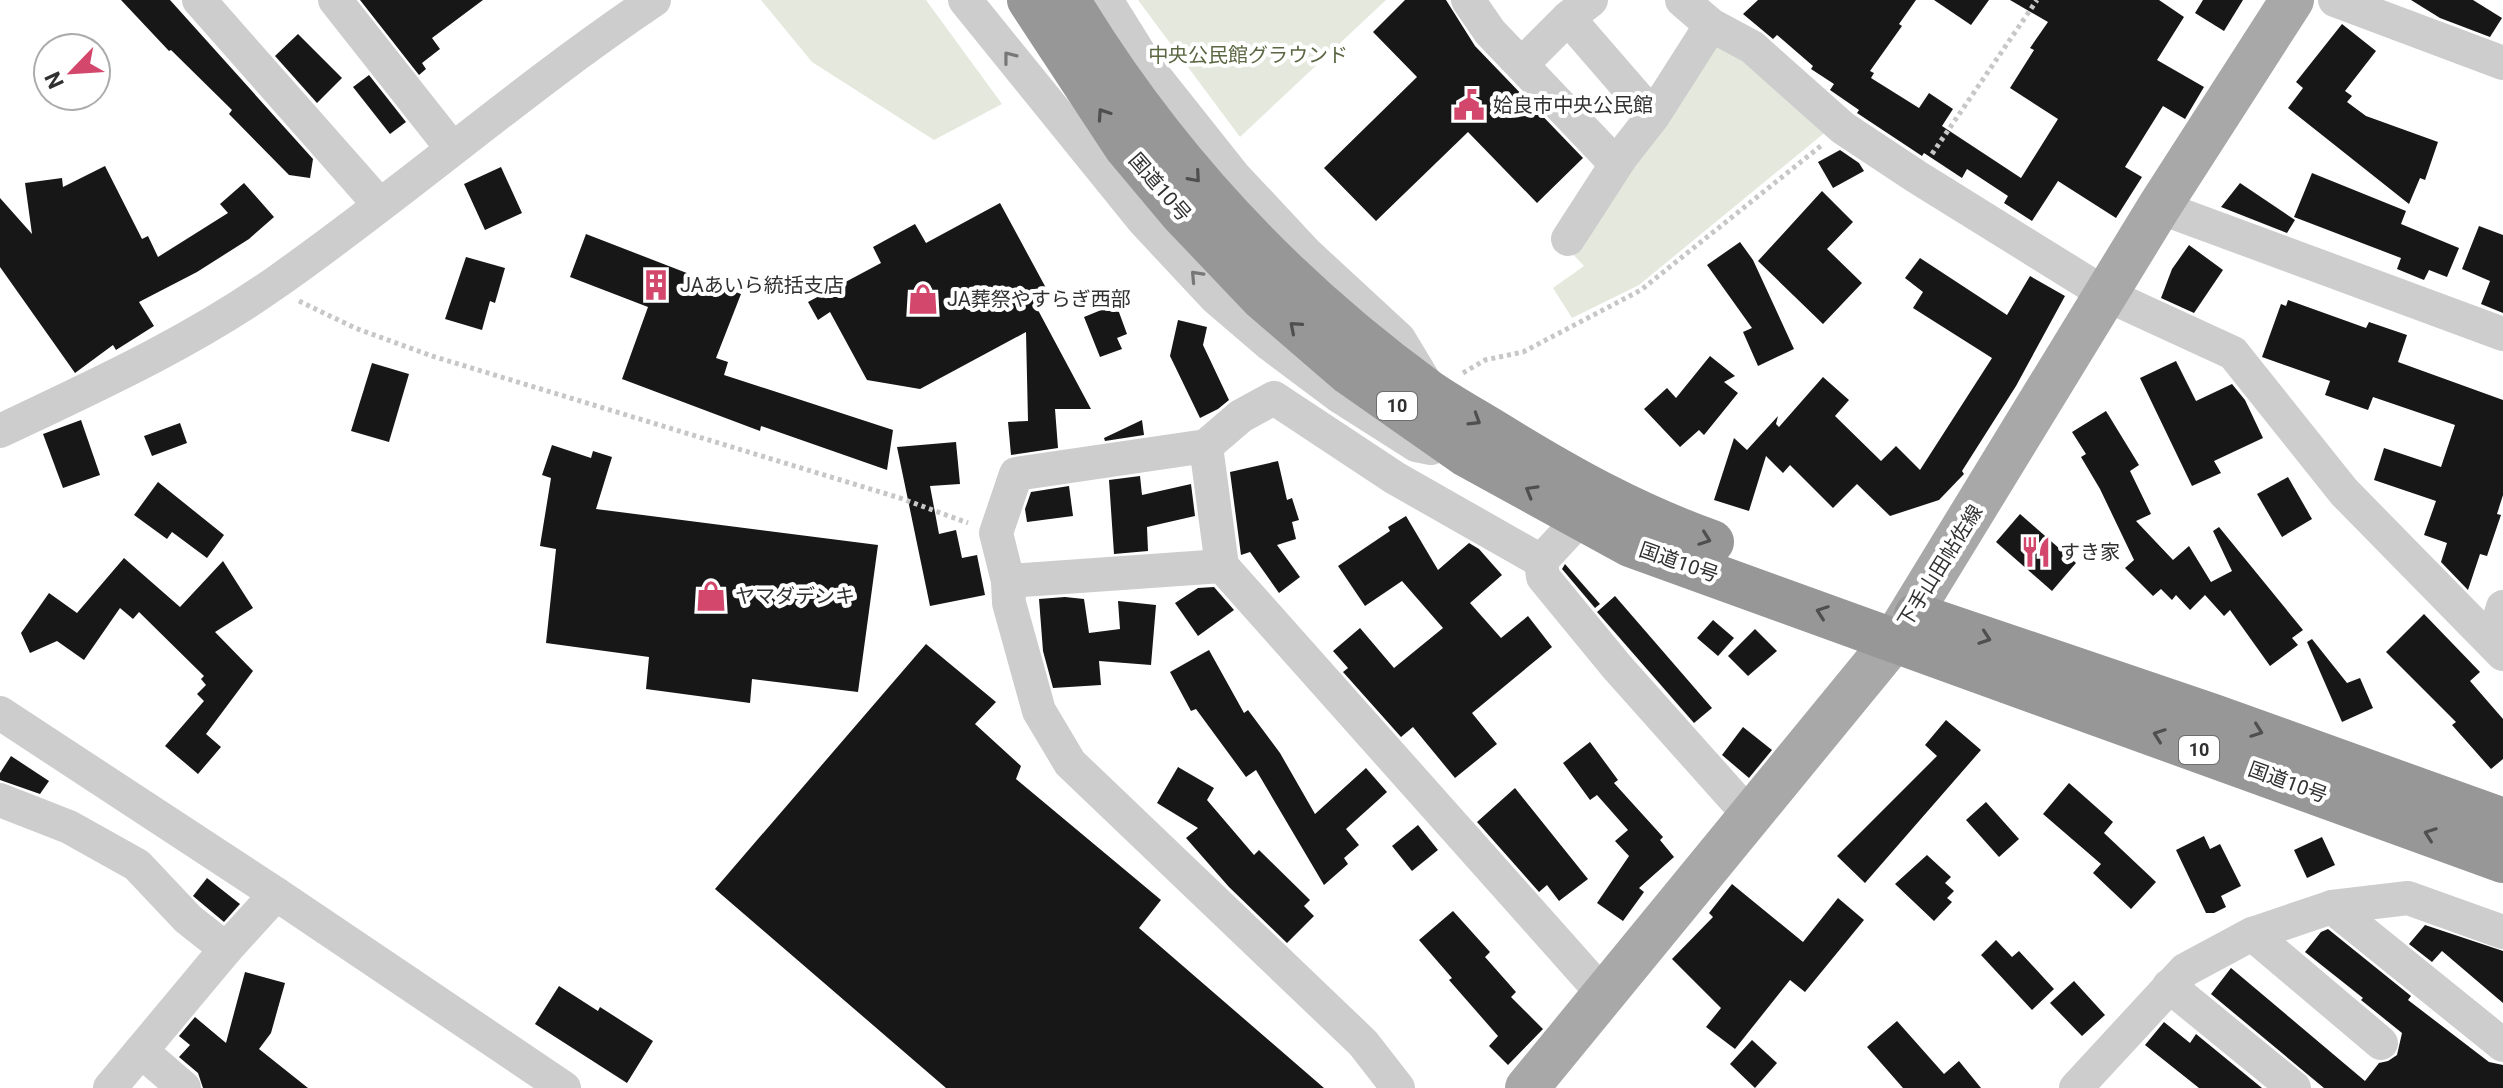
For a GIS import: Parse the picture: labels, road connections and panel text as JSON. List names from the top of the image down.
{
  "streets": {
    "highway": ["国道10号", "10"],
    "main road": ["下手山田帖佐線"]
  },
  "crossings": [
    ["国道10号", "下手山田帖佐線"]
  ],
  "parks": ["中央公民館グラウンド"],
  "places": {
    "public building": ["姶良市中央公民館"],
    "building": ["JAあいら統括支店"],
    "shop": ["JA葬祭やすらぎ西部", "ヤマダデンキ"],
    "restaurant": ["すき家"]
  },
  "north": "bottom left"
}
